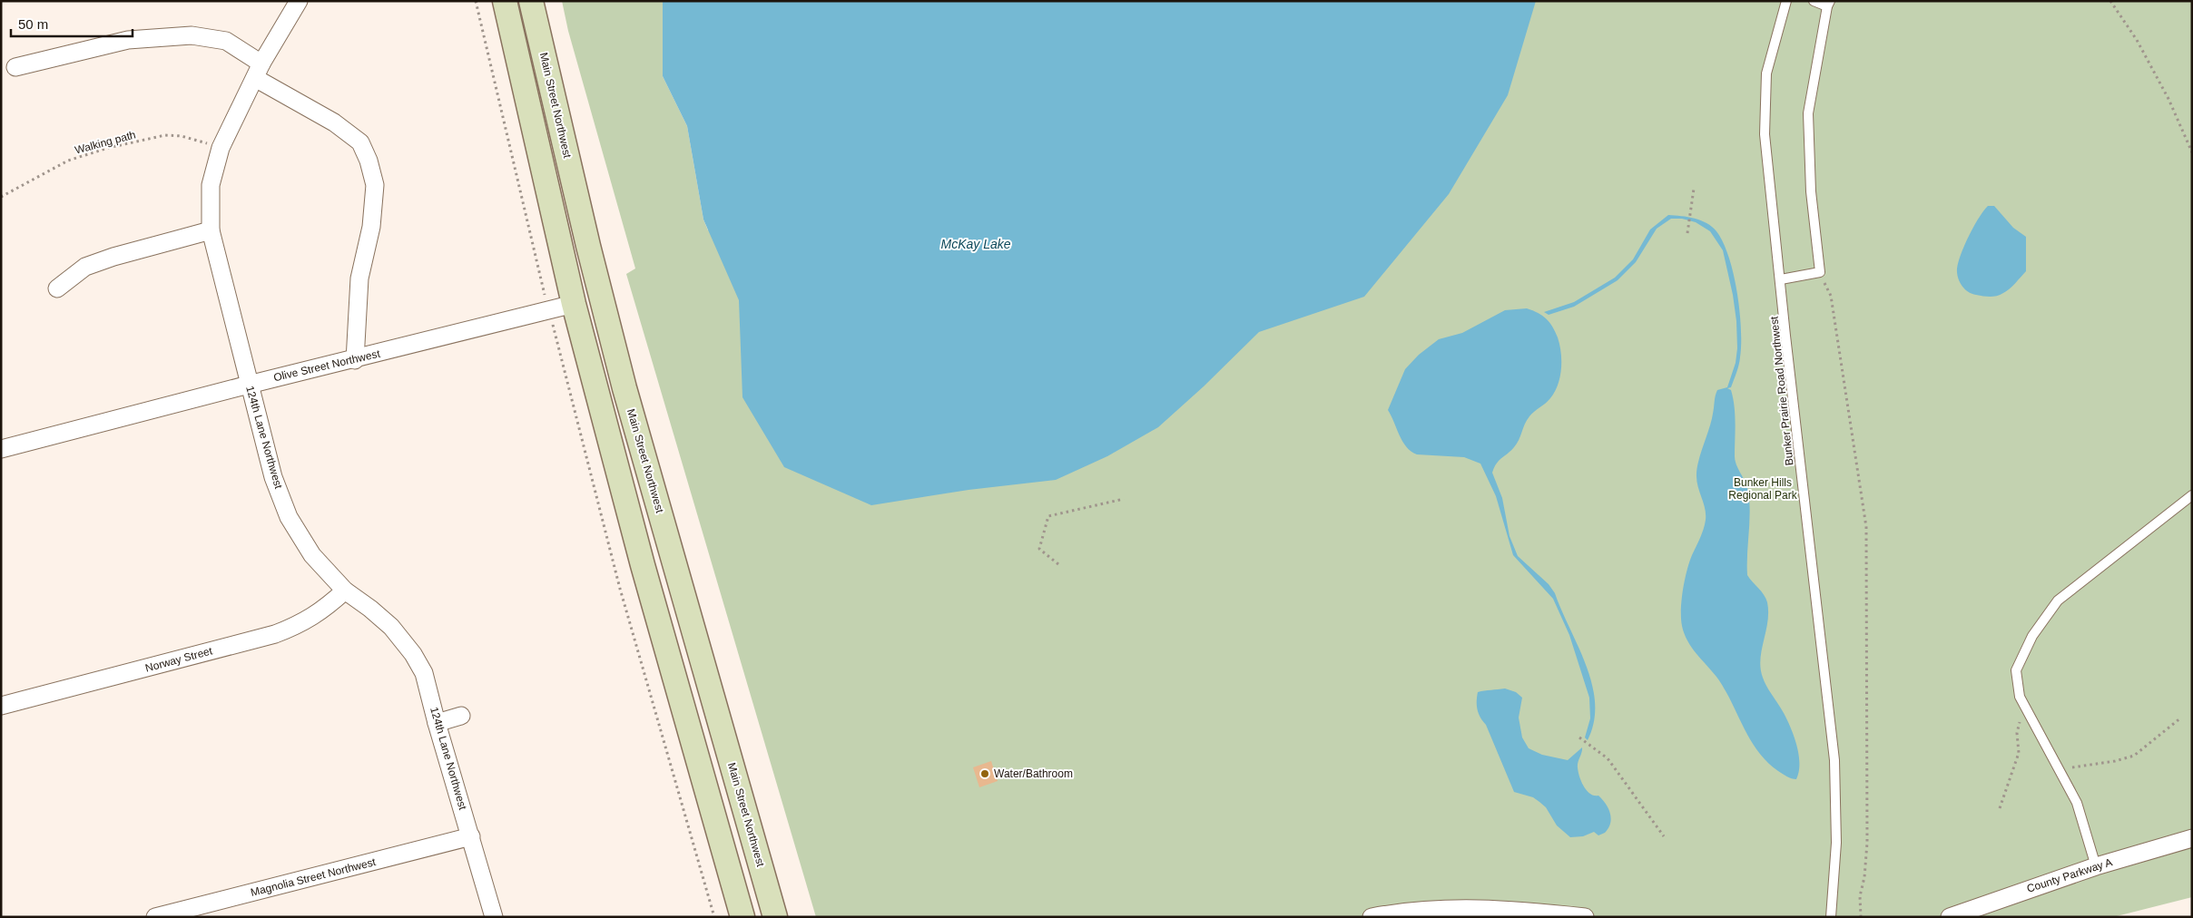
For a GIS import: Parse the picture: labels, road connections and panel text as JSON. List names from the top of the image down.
{
  "streets": {
    "main road": ["Main Street Northwest"],
    "street": [
      "Olive Street Northwest",
      "124th Lane Northwest",
      "Norway Street",
      "County Parkway A",
      "Magnolia Street Northwest"
    ],
    "lane": ["Bunker Prairie Road Northwest"],
    "path": ["Walking path"]
  },
  "crossings": [
    ["Walking path", "124th Lane Northwest"],
    ["Olive Street Northwest", "124th Lane Northwest"],
    ["124th Lane Northwest", "Norway Street"],
    ["124th Lane Northwest", "Magnolia Street Northwest"]
  ],
  "water": ["McKay Lake"],
  "parks": ["Bunker Hills Regional Park"],
  "places": ["Water/Bathroom"],
  "scale_bar": "50 m"
}
